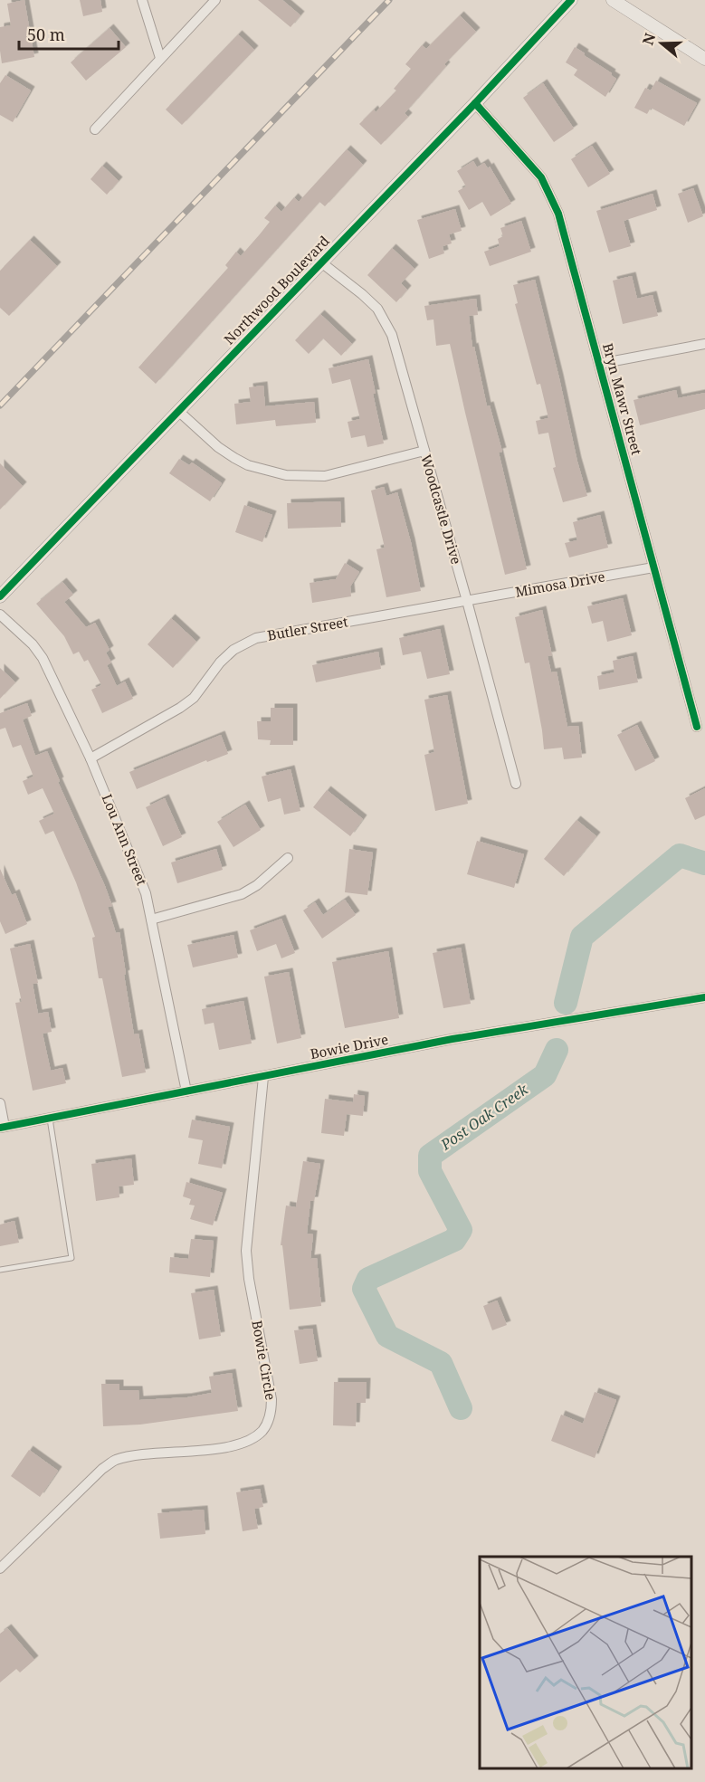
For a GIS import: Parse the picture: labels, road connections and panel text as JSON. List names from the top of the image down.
{
  "streets": {
    "street": [
      "Northwood Boulevard",
      "Bryn Mawr Street",
      "Woodcastle Drive",
      "Mimosa Drive",
      "Butler Street",
      "Lou Ann Street",
      "Bowie Drive",
      "Bowie Circle"
    ]
  },
  "crossings": [
    ["Northwood Boulevard", "Bryn Mawr Street"],
    ["Northwood Boulevard", "Woodcastle Drive"],
    ["Bryn Mawr Street", "Mimosa Drive"],
    ["Woodcastle Drive", "Mimosa Drive"],
    ["Woodcastle Drive", "Butler Street"],
    ["Mimosa Drive", "Butler Street"],
    ["Butler Street", "Lou Ann Street"],
    ["Lou Ann Street", "Bowie Drive"],
    ["Bowie Drive", "Bowie Circle"]
  ],
  "water": ["Post Oak Creek"],
  "scale_bar": "50 m",
  "north": "left"
}
